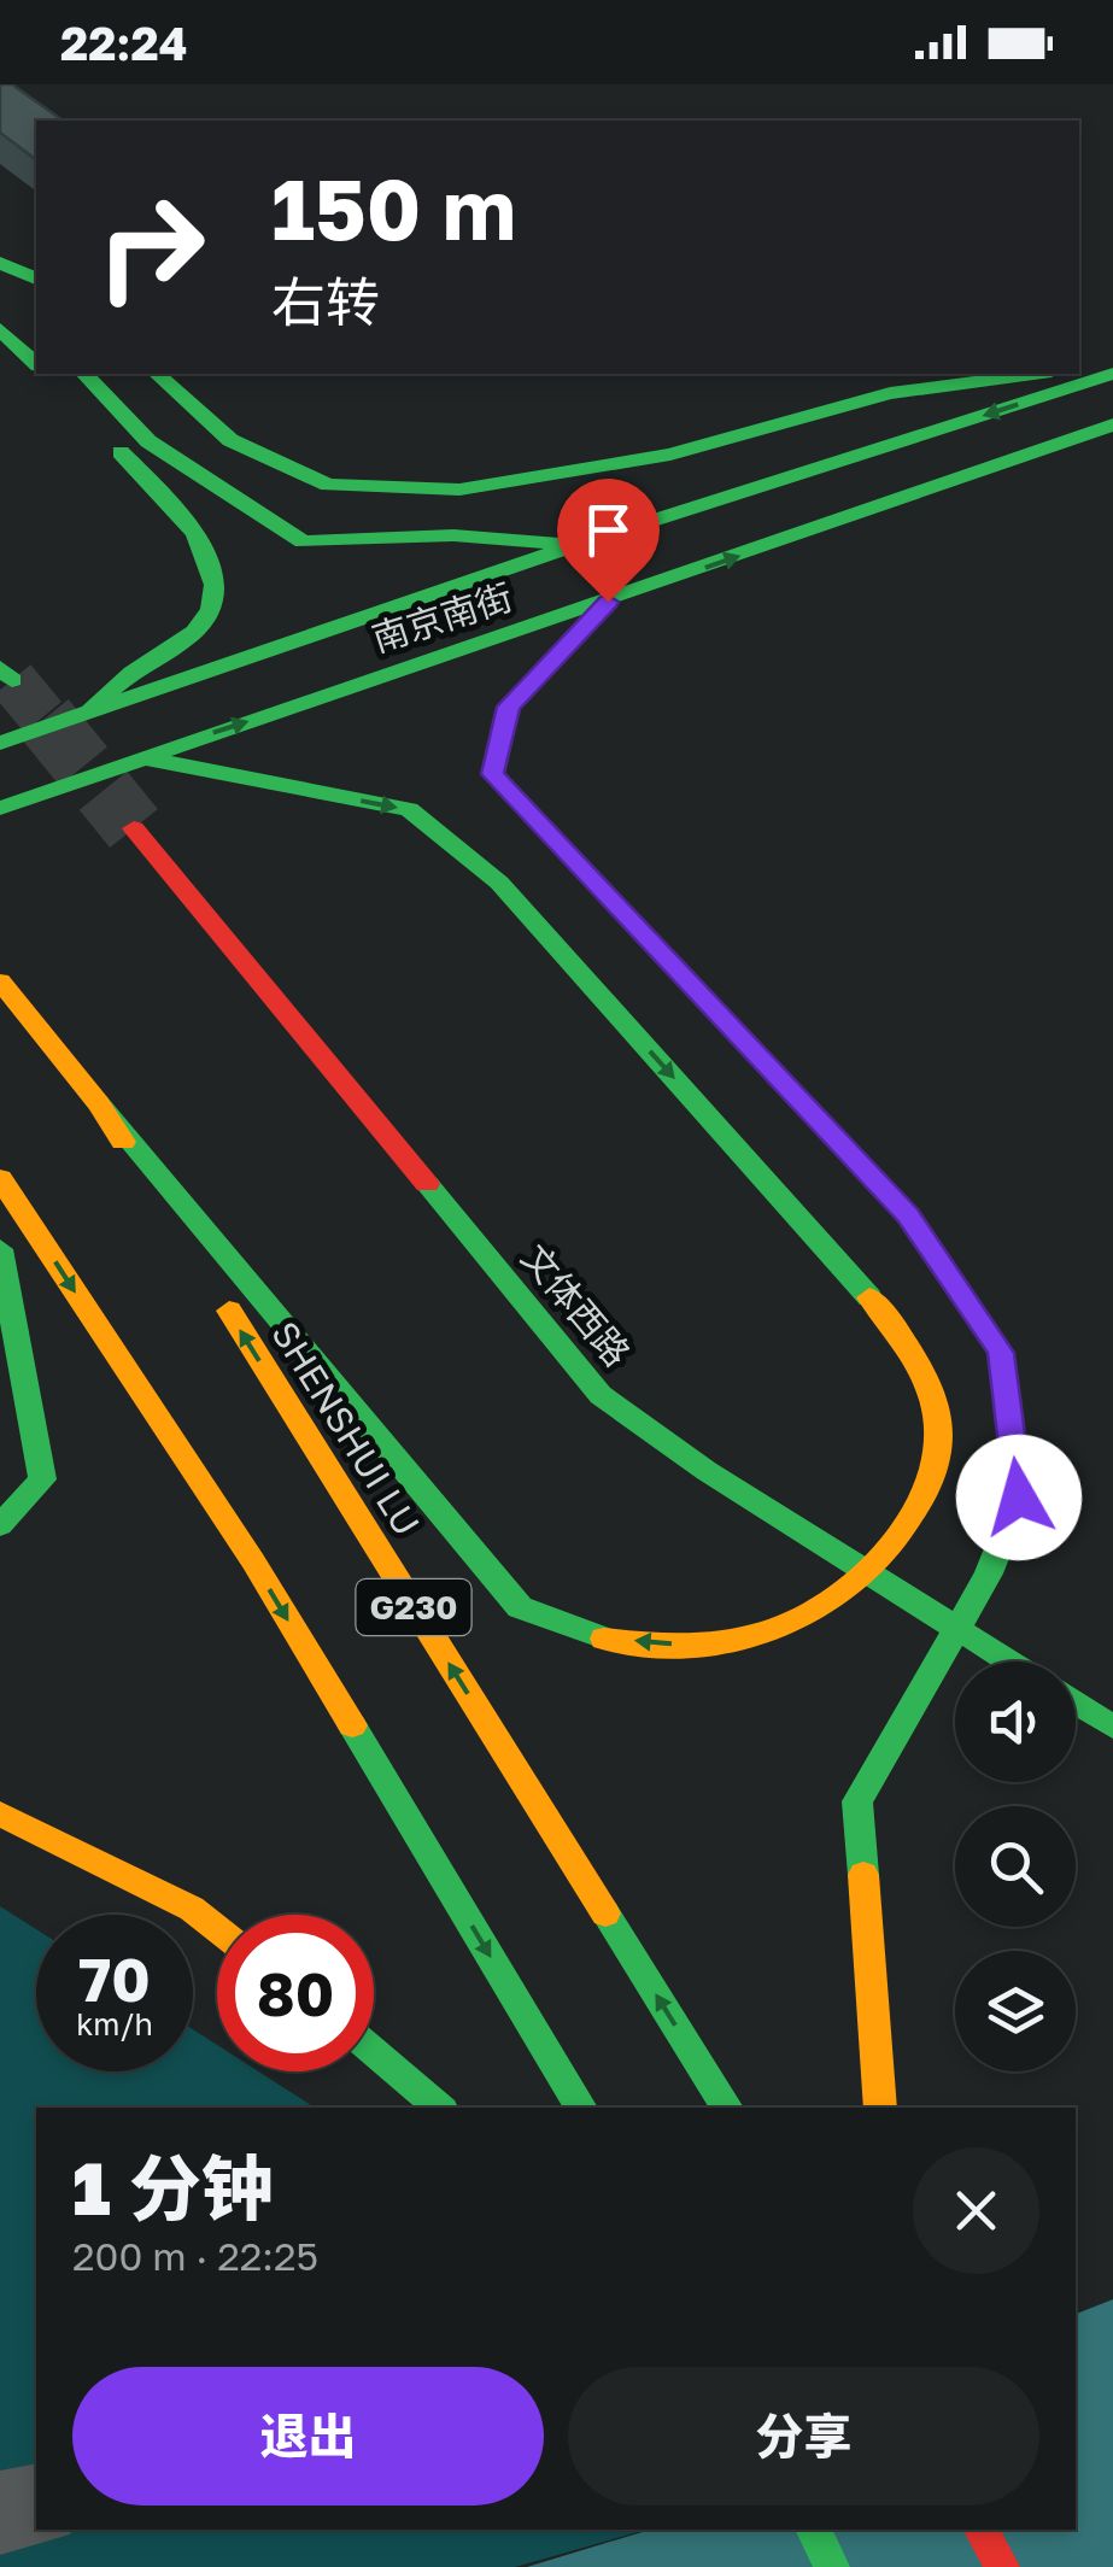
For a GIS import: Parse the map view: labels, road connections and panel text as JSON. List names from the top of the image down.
{
  "streets": {
    "main road": [
      "南京南街",
      "文体西路",
      "SHENSHUI LU",
      "G230"
    ]
  },
  "page": {
    "status": "22:24",
    "turn": ["150 m", "右转"],
    "speed": "70 km/h",
    "limit": "80",
    "heading": ["1 分钟", "200 m · 22:25"],
    "buttons": ["退出", "分享"]
  }
}
